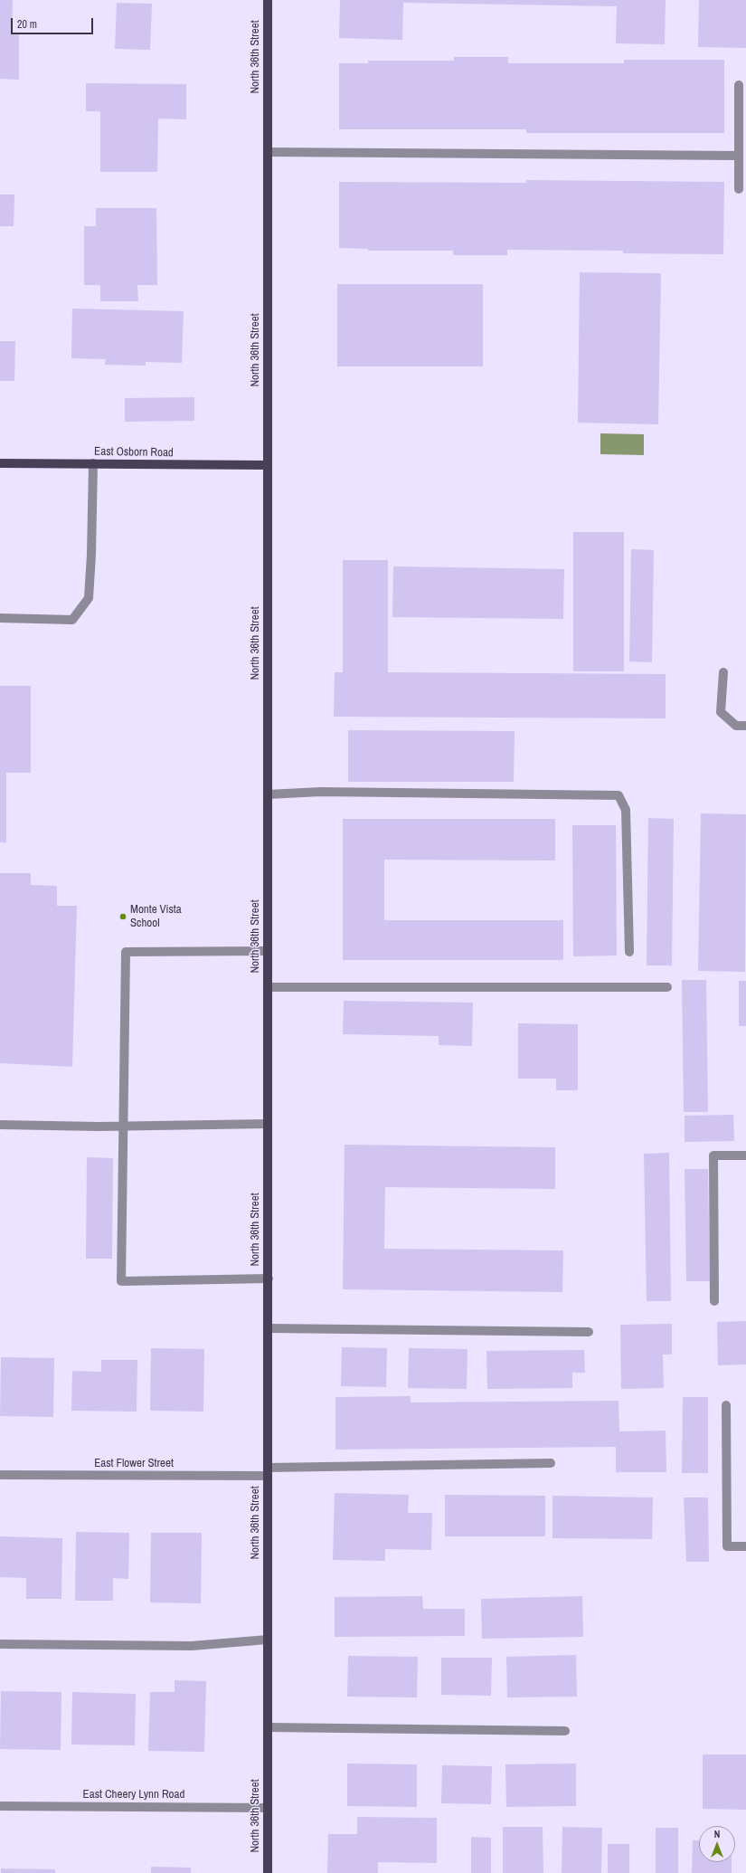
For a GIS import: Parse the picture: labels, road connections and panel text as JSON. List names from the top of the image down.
{
  "streets": {
    "main road": ["North 36th Street", "East Osborn Road"],
    "street": ["East Flower Street", "East Cheery Lynn Road"]
  },
  "crossings": [
    ["North 36th Street", "East Osborn Road"],
    ["North 36th Street", "East Flower Street"],
    ["North 36th Street", "East Cheery Lynn Road"]
  ],
  "places": ["Monte Vista School"],
  "scale_bar": "20 m",
  "north": "top"
}
